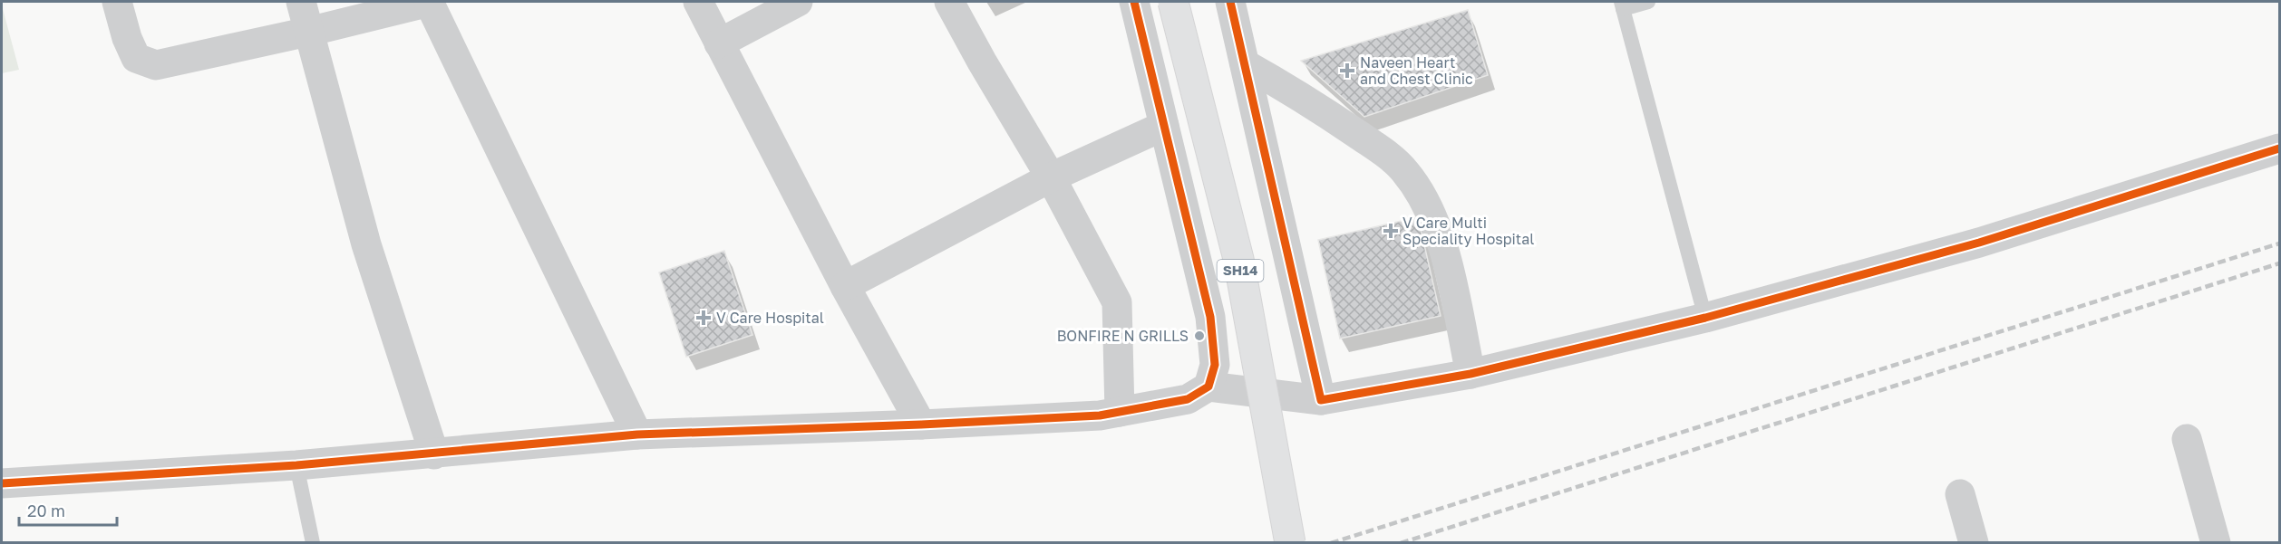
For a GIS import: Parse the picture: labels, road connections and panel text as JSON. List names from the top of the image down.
{
  "streets": {
    "main road": ["SH14"]
  },
  "places": {
    "health": ["Naveen Heart and Chest Clinic", "V Care Multi Speciality Hospital", "V Care Hospital"],
    "other": ["BONFIRE N GRILLS"]
  },
  "scale_bar": "20 m"
}
